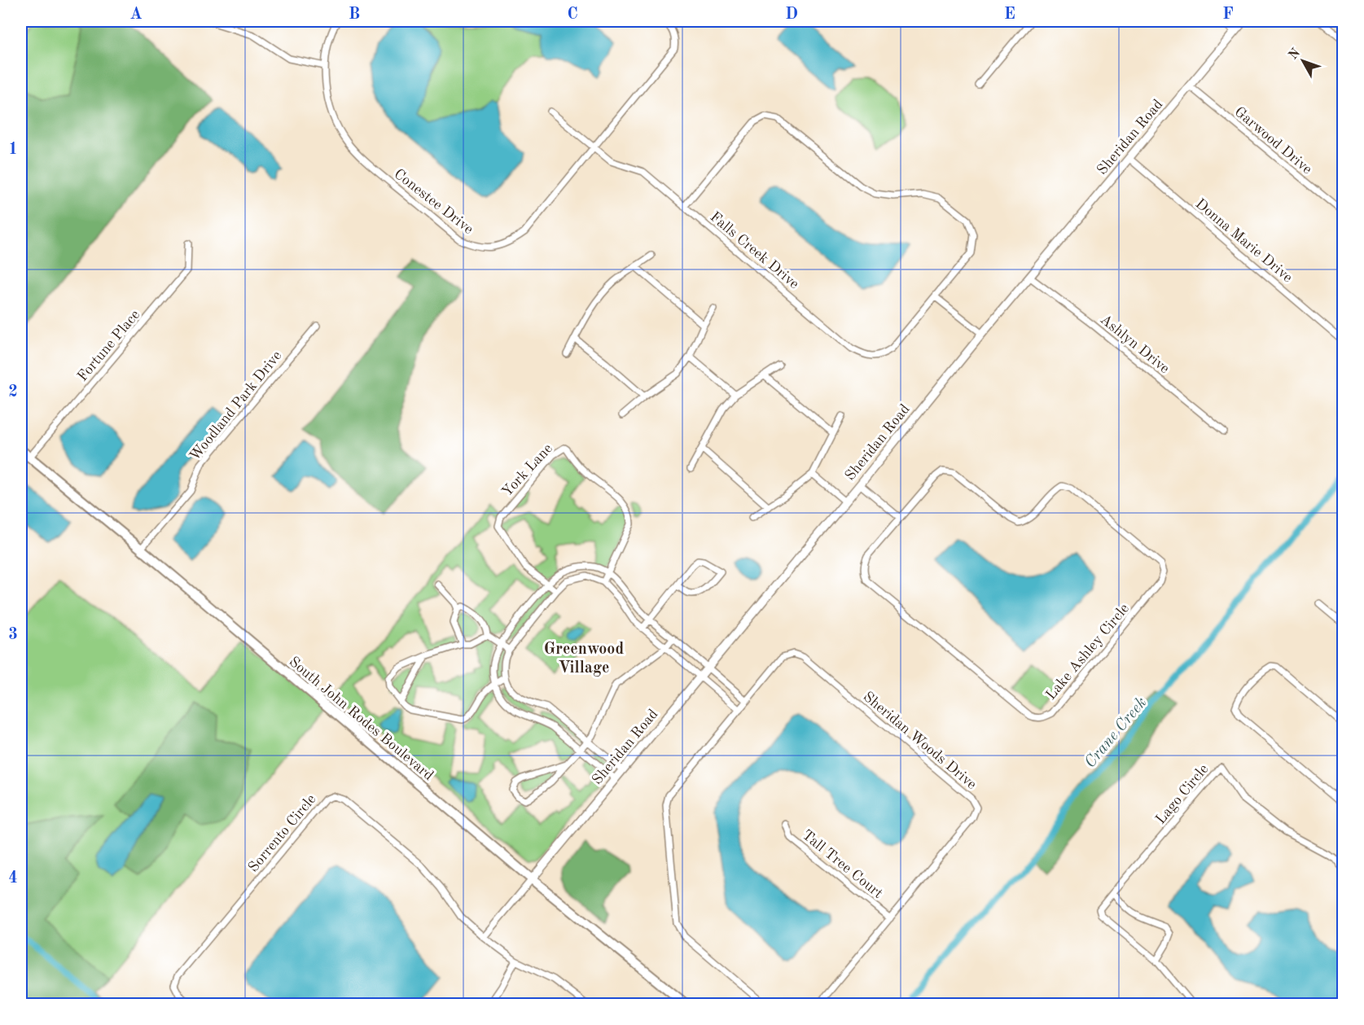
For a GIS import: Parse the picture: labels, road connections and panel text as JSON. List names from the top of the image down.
{
  "streets": {
    "main road": ["South John Rodes Boulevard"],
    "street": [
      "Sheridan Road",
      "Garwood Drive",
      "Conestee Drive",
      "Donna Marie Drive",
      "Falls Creek Drive",
      "Ashlyn Drive",
      "Fortune Place",
      "Woodland Park Drive",
      "York Lane",
      "Lake Ashley Circle",
      "Sheridan Woods Drive",
      "Lago Circle",
      "Sorrento Circle",
      "Tall Tree Court"
    ]
  },
  "crossings": [
    ["Sheridan Road", "Garwood Drive"],
    ["Sheridan Road", "Donna Marie Drive"],
    ["Sheridan Road", "Ashlyn Drive"],
    ["Sheridan Road", "South John Rodes Boulevard"],
    ["Conestee Drive", "Falls Creek Drive"],
    ["Fortune Place", "South John Rodes Boulevard"],
    ["Woodland Park Drive", "South John Rodes Boulevard"],
    ["Sheridan Woods Drive", "Tall Tree Court"]
  ],
  "districts": ["Greenwood Village"],
  "water": ["Crane Creek"],
  "north": "top left",
  "grid": {
    "columns": [
      "A",
      "B",
      "C",
      "D",
      "E",
      "F"
    ],
    "rows": [
      "1",
      "2",
      "3",
      "4"
    ]
  }
}
